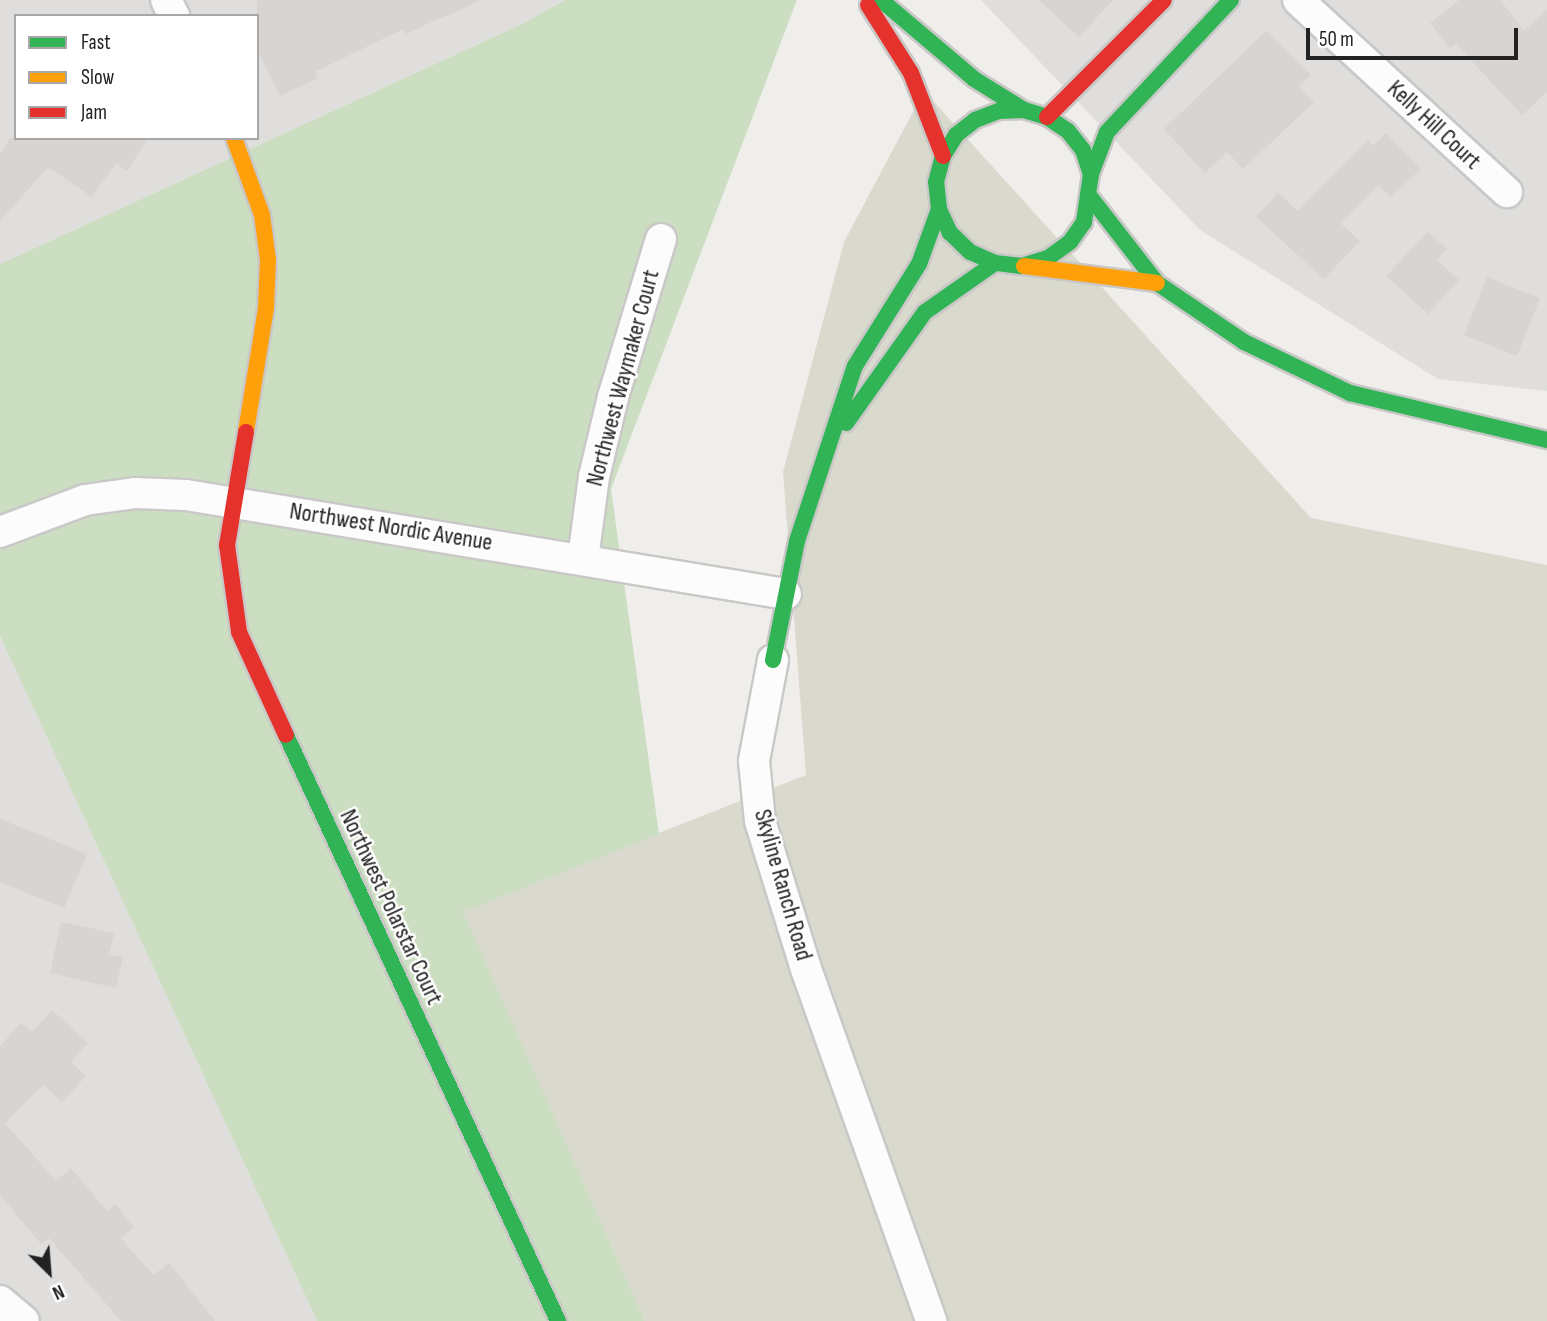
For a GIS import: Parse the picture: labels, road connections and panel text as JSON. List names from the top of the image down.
{
  "streets": {
    "street": [
      "Kelly Hill Court",
      "Northwest Waymaker Court",
      "Northwest Nordic Avenue",
      "Skyline Ranch Road",
      "Northwest Polarstar Court"
    ]
  },
  "crossings": [
    ["Northwest Waymaker Court", "Northwest Nordic Avenue"],
    ["Northwest Nordic Avenue", "Skyline Ranch Road"],
    ["Northwest Nordic Avenue", "Northwest Polarstar Court"]
  ],
  "legend": ["Fast", "Slow", "Jam"],
  "scale_bar": "50 m",
  "north": "bottom right"
}
